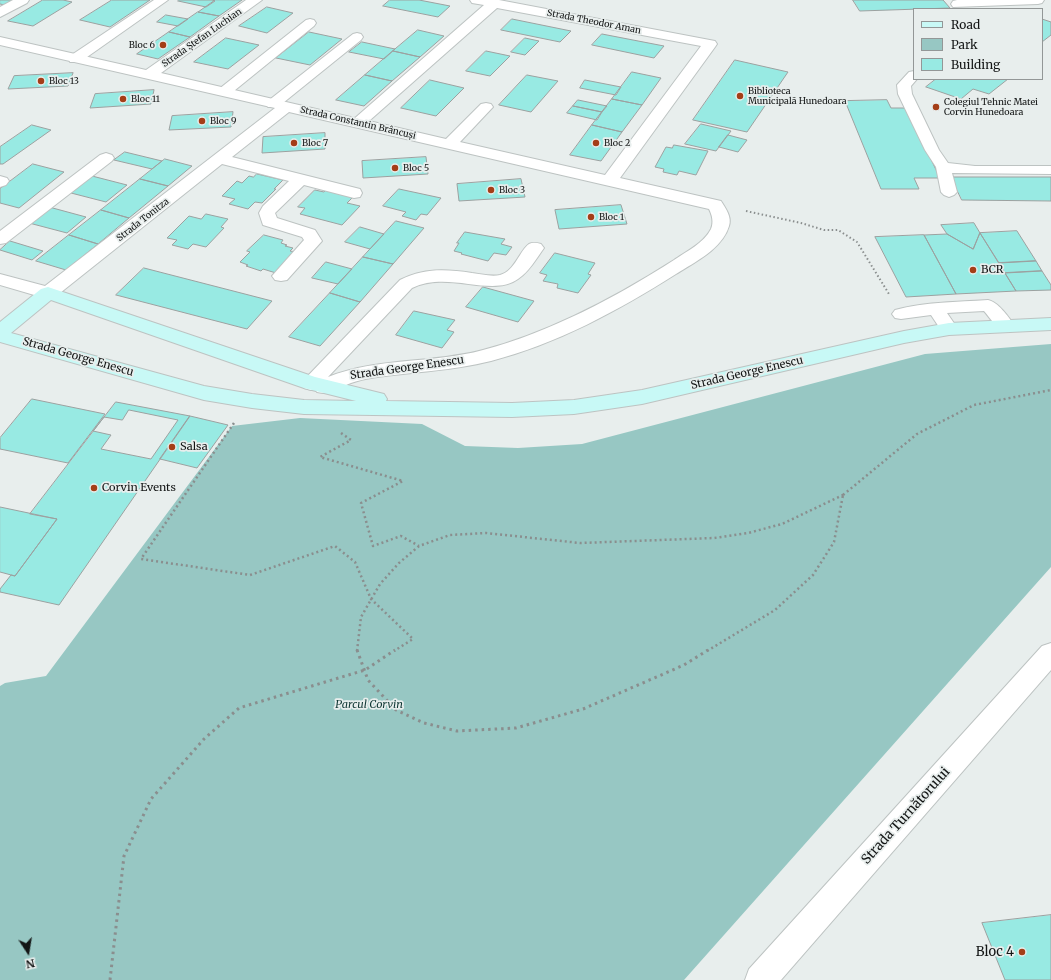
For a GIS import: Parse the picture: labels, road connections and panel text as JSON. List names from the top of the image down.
{
  "streets": {
    "street": [
      "Strada Theodor Aman",
      "Strada Ștefan Luchian",
      "Strada Constantin Brâncuși",
      "Strada Tonitza",
      "Strada George Enescu",
      "Strada Turnătorului"
    ]
  },
  "crossings": [
    ["Strada Theodor Aman", "Strada Constantin Brâncuși"],
    ["Strada Ștefan Luchian", "Strada Constantin Brâncuși"],
    ["Strada Constantin Brâncuși", "Strada Tonitza"],
    ["Strada Constantin Brâncuși", "Strada George Enescu"],
    ["Strada Tonitza", "Strada George Enescu"]
  ],
  "parks": ["Parcul Corvin"],
  "places": [
    "Bloc 6",
    "Bloc 13",
    "Biblioteca Municipală Hunedoara",
    "Bloc 11",
    "Colegiul Tehnic Matei Corvin Hunedoara",
    "Bloc 9",
    "Bloc 7",
    "Bloc 2",
    "Bloc 5",
    "Bloc 3",
    "Bloc 1",
    "BCR",
    "Salsa",
    "Corvin Events",
    "Bloc 4"
  ],
  "legend": ["Road", "Park", "Building"],
  "north": "bottom"
}
